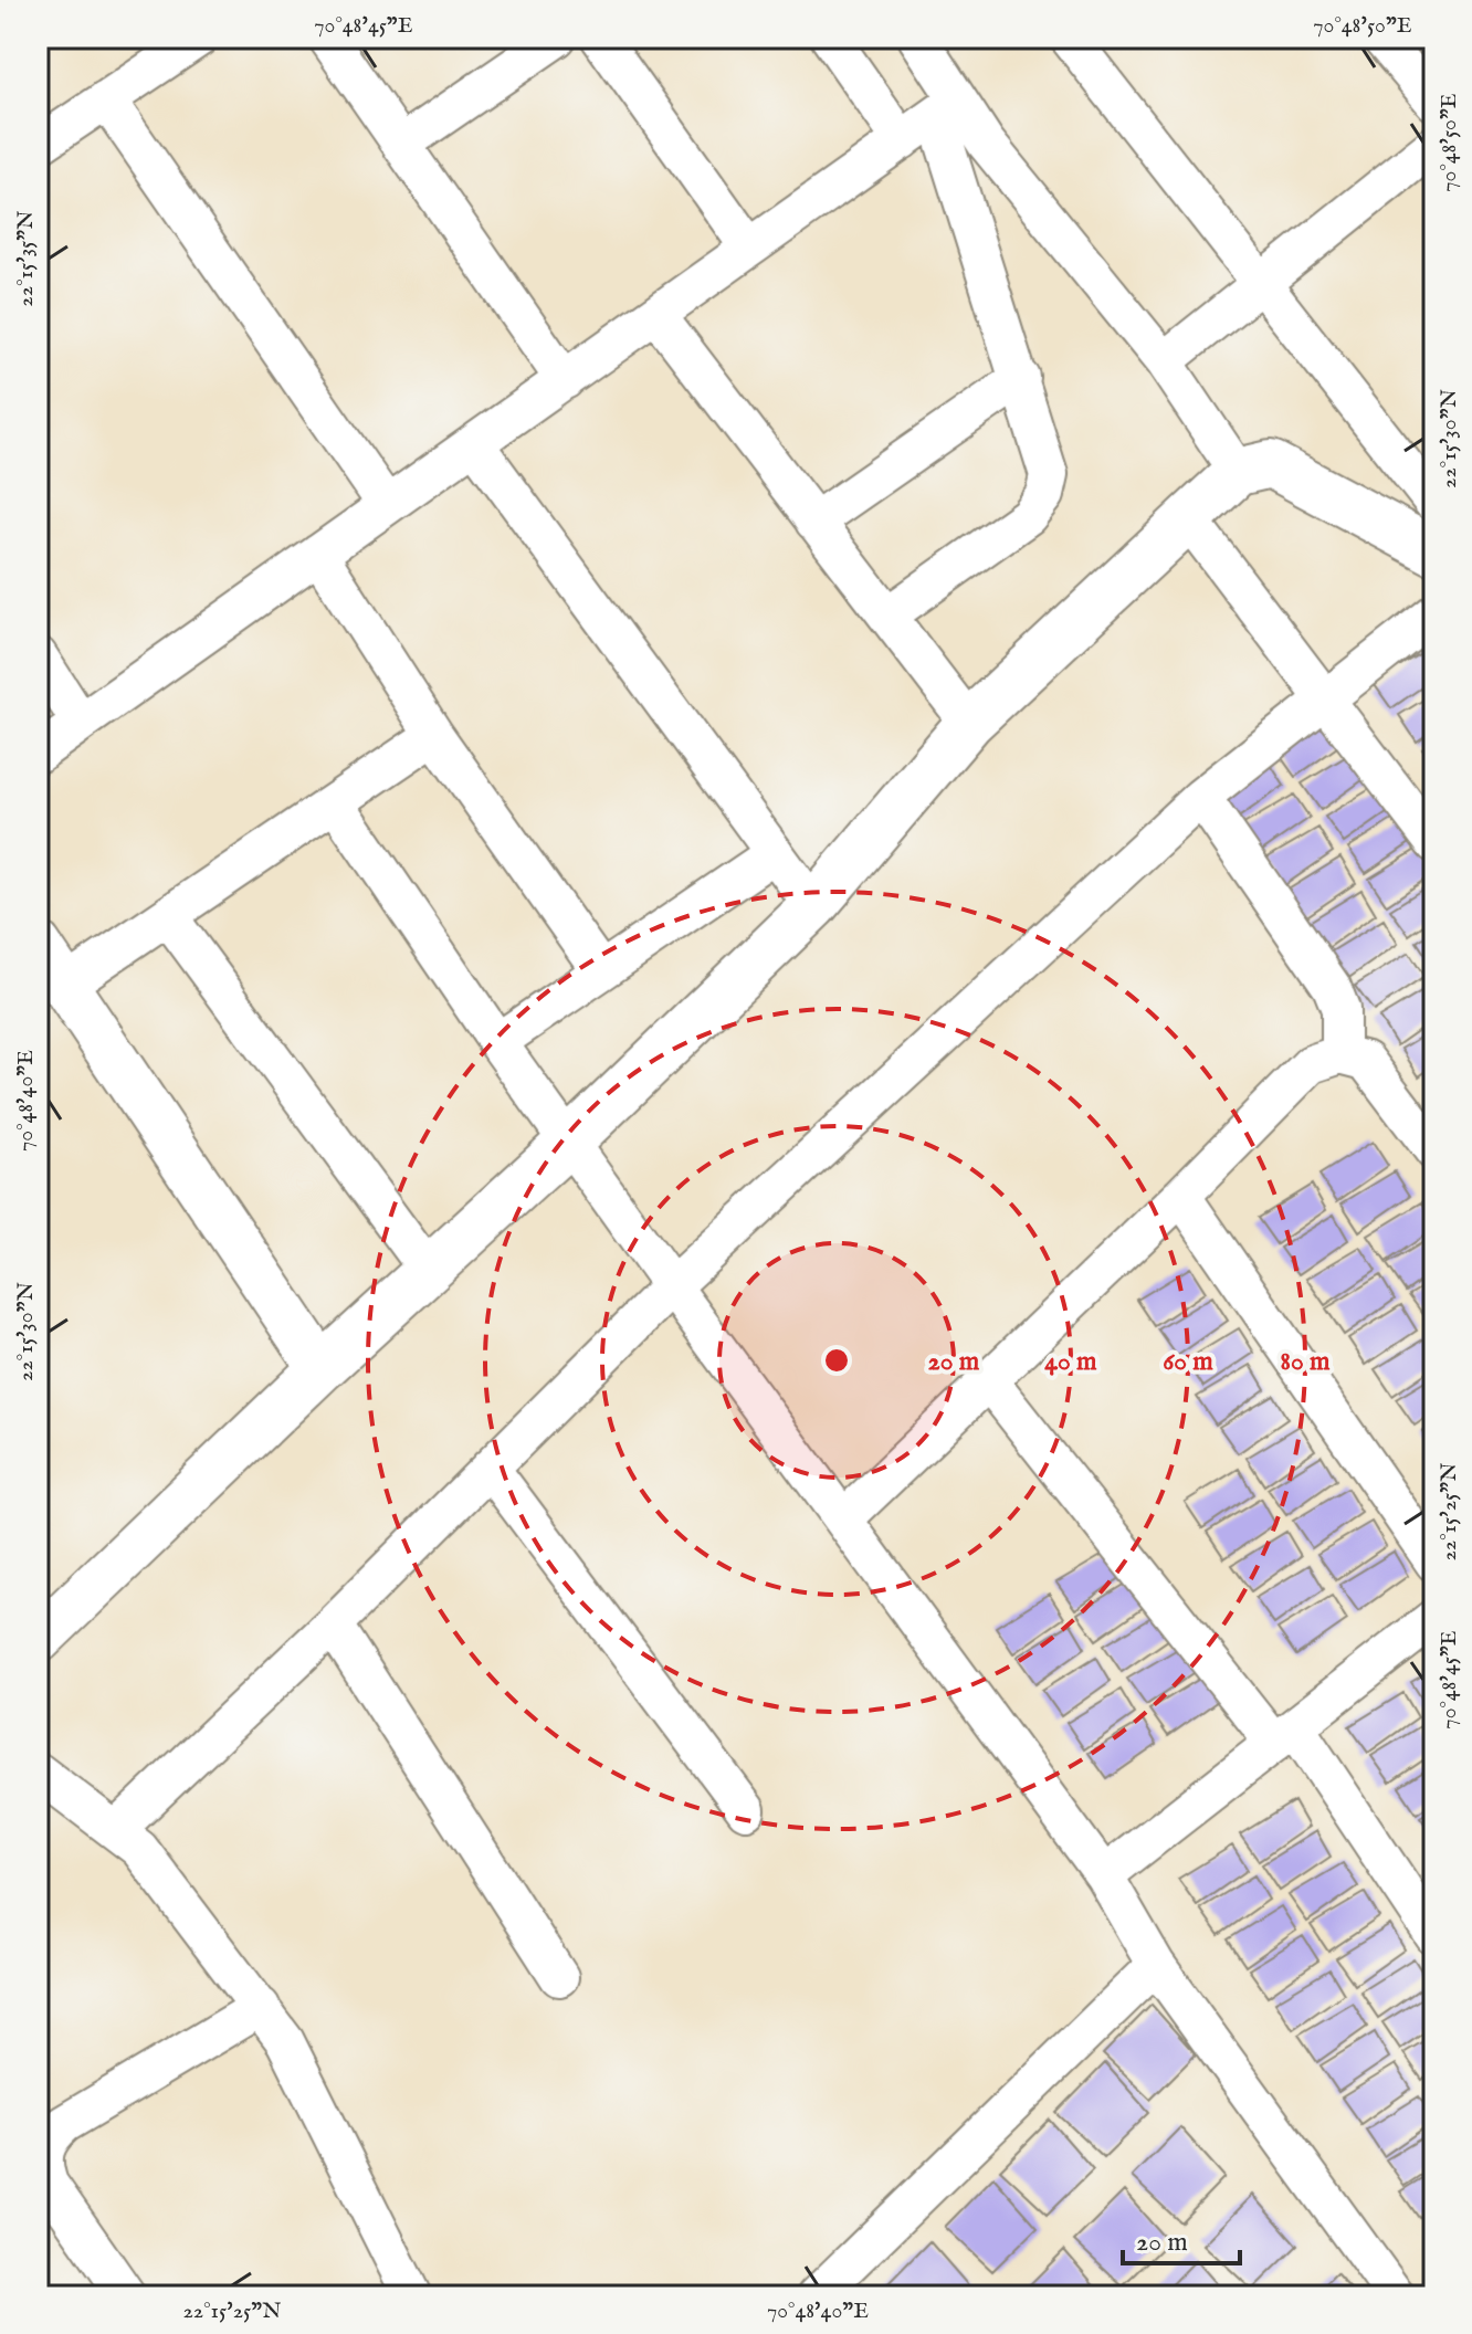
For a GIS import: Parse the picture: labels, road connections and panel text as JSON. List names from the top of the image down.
{
  "scale_bar": "20 m",
  "coordinates": [
    "70°48'45\"E",
    "70°48'50\"E",
    "22°15'35\"N",
    "22°15'30\"N",
    "70°48'40\"E",
    "22°15'25\"N"
  ],
  "rings": [
    "20 m",
    "40 m",
    "60 m",
    "80 m"
  ]
}
